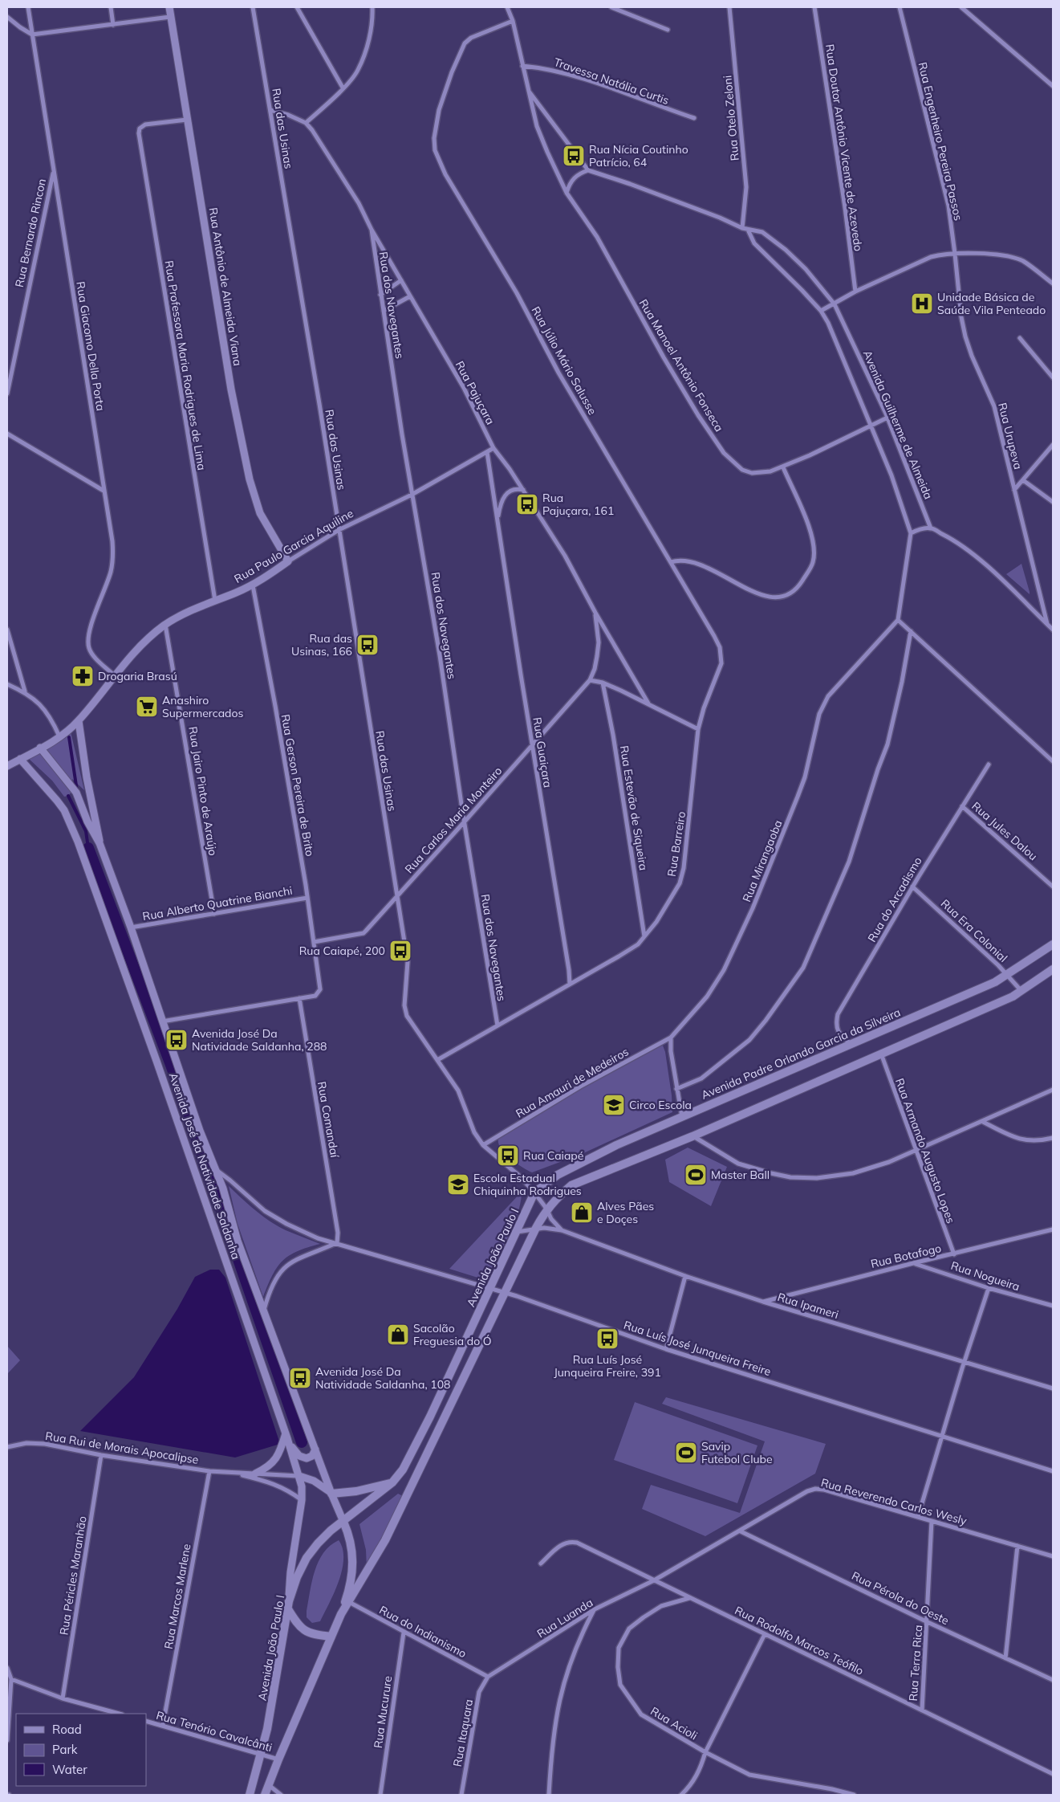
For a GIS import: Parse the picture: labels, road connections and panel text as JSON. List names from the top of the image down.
{
  "streets": {
    "main road": ["Avenida Padre Orlando Garcia da Silveira", "Avenida João Paulo I"],
    "street": [
      "Travessa Natália Curtis",
      "Rua Otelo Zeloni",
      "Rua das Usinas",
      "Rua Engenheiro Pereira Passos",
      "Rua Doutor Antônio Vicente de Azevedo",
      "Rua Bernardo Rincon",
      "Rua Antônio de Almeida Viana",
      "Rua dos Navegantes",
      "Rua Giacomo Della Porta",
      "Rua Júlio Mário Salusse",
      "Rua Professora Maria Rodrigues de Lima",
      "Rua Manoel Antônio Fonseca",
      "Rua Pajuçara",
      "Avenida Guilherme de Almeida",
      "Rua Urupeva",
      "Rua Paulo Garcia Aquiline",
      "Rua Guaiçara",
      "Rua Gerson Pereira de Brito",
      "Rua Jairo Pinto de Araújo",
      "Rua Estevão de Siqueira",
      "Rua Carlos Maria Monteiro",
      "Rua Jules Dalou",
      "Rua Barreiro",
      "Rua Mirangaoba",
      "Rua do Arcadismo",
      "Rua Alberto Quatrine Bianchi",
      "Rua Era Colonial",
      "Rua Amauri de Medeiros",
      "Rua Comandaí",
      "Rua Armando Augusto Lopes",
      "Avenida José da Natividade Saldanha",
      "Rua Botafogo",
      "Rua Nogueira",
      "Rua Ipameri",
      "Rua Luís José Junqueira Freire",
      "Rua Rui de Morais Apocalipse",
      "Rua Reverendo Carlos Wesly",
      "Rua Péricles Maranhão",
      "Rua Marcos Marlene",
      "Rua Pérola do Oeste",
      "Rua Luanda",
      "Rua do Indianismo",
      "Rua Rodolfo Marcos Teófilo",
      "Rua Terra Rica",
      "Rua Mucurure",
      "Rua Acioli",
      "Rua Tenório Cavalcânti",
      "Rua Itaquara"
    ]
  },
  "crossings": [
    ["Travessa Natália Curtis", "Rua Manoel Antônio Fonseca"],
    ["Rua Otelo Zeloni", "Avenida Guilherme de Almeida"],
    ["Rua das Usinas", "Rua Pajuçara"],
    ["Rua das Usinas", "Rua Paulo Garcia Aquiline"],
    ["Rua das Usinas", "Rua Carlos Maria Monteiro"],
    ["Rua Engenheiro Pereira Passos", "Rua Urupeva"],
    ["Rua Bernardo Rincon", "Rua Giacomo Della Porta"],
    ["Rua Antônio de Almeida Viana", "Rua Professora Maria Rodrigues de Lima"],
    ["Rua Antônio de Almeida Viana", "Rua Paulo Garcia Aquiline"],
    ["Rua dos Navegantes", "Rua Pajuçara"],
    ["Rua dos Navegantes", "Rua Paulo Garcia Aquiline"],
    ["Rua dos Navegantes", "Rua Carlos Maria Monteiro"],
    ["Rua dos Navegantes", "Rua Barreiro"],
    ["Rua Giacomo Della Porta", "Rua Paulo Garcia Aquiline"],
    ["Rua Júlio Mário Salusse", "Rua Manoel Antônio Fonseca"],
    ["Rua Júlio Mário Salusse", "Rua Barreiro"],
    ["Rua Professora Maria Rodrigues de Lima", "Rua Paulo Garcia Aquiline"],
    ["Rua Manoel Antônio Fonseca", "Avenida Guilherme de Almeida"],
    ["Rua Pajuçara", "Rua Paulo Garcia Aquiline"],
    ["Rua Pajuçara", "Rua Guaiçara"],
    ["Rua Pajuçara", "Rua Carlos Maria Monteiro"],
    ["Rua Paulo Garcia Aquiline", "Rua Guaiçara"],
    ["Rua Paulo Garcia Aquiline", "Rua Gerson Pereira de Brito"],
    ["Rua Paulo Garcia Aquiline", "Rua Jairo Pinto de Araújo"],
    ["Rua Paulo Garcia Aquiline", "Avenida José da Natividade Saldanha"],
    ["Rua Guaiçara", "Rua Carlos Maria Monteiro"],
    ["Rua Guaiçara", "Rua Barreiro"],
    ["Rua Gerson Pereira de Brito", "Rua Carlos Maria Monteiro"],
    ["Rua Gerson Pereira de Brito", "Rua Alberto Quatrine Bianchi"],
    ["Rua Gerson Pereira de Brito", "Rua Comandaí"],
    ["Rua Jairo Pinto de Araújo", "Rua Alberto Quatrine Bianchi"],
    ["Rua Estevão de Siqueira", "Rua Barreiro"],
    ["Rua Jules Dalou", "Rua do Arcadismo"],
    ["Rua Mirangaoba", "Rua Amauri de Medeiros"],
    ["Rua do Arcadismo", "Rua Era Colonial"],
    ["Rua do Arcadismo", "Avenida Padre Orlando Garcia da Silveira"],
    ["Rua Alberto Quatrine Bianchi", "Avenida José da Natividade Saldanha"],
    ["Rua Era Colonial", "Avenida Padre Orlando Garcia da Silveira"],
    ["Avenida Padre Orlando Garcia da Silveira", "Avenida João Paulo I"],
    ["Rua Comandaí", "Rua Luís José Junqueira Freire"],
    ["Rua Armando Augusto Lopes", "Rua Botafogo"],
    ["Avenida José da Natividade Saldanha", "Avenida João Paulo I"],
    ["Avenida José da Natividade Saldanha", "Rua Luís José Junqueira Freire"],
    ["Avenida José da Natividade Saldanha", "Rua Rui de Morais Apocalipse"],
    ["Rua Botafogo", "Rua Nogueira"],
    ["Rua Botafogo", "Rua Ipameri"],
    ["Avenida João Paulo I", "Rua Ipameri"],
    ["Avenida João Paulo I", "Rua Luís José Junqueira Freire"],
    ["Avenida João Paulo I", "Rua Tenório Cavalcânti"],
    ["Rua Rui de Morais Apocalipse", "Rua Péricles Maranhão"],
    ["Rua Rui de Morais Apocalipse", "Rua Marcos Marlene"],
    ["Rua Reverendo Carlos Wesly", "Rua Pérola do Oeste"],
    ["Rua Reverendo Carlos Wesly", "Rua Luanda"],
    ["Rua Reverendo Carlos Wesly", "Rua Rodolfo Marcos Teófilo"],
    ["Rua Reverendo Carlos Wesly", "Rua Terra Rica"],
    ["Rua Marcos Marlene", "Rua Tenório Cavalcânti"],
    ["Rua Pérola do Oeste", "Rua Terra Rica"],
    ["Rua Luanda", "Rua do Indianismo"],
    ["Rua Luanda", "Rua Rodolfo Marcos Teófilo"],
    ["Rua Luanda", "Rua Itaquara"],
    ["Rua do Indianismo", "Rua Mucurure"],
    ["Rua do Indianismo", "Rua Itaquara"],
    ["Rua Rodolfo Marcos Teófilo", "Rua Terra Rica"],
    ["Rua Rodolfo Marcos Teófilo", "Rua Acioli"]
  ],
  "places": {
    "bus stop": [
      "Rua Nícia Coutinho Patrício, 64",
      "Rua Pajuçara, 161",
      "Rua das Usinas, 166",
      "Rua Caiapé, 200",
      "Avenida José Da Natividade Saldanha, 288",
      "Rua Caiapé",
      "Rua Luís José Junqueira Freire, 391",
      "Avenida José Da Natividade Saldanha, 108"
    ],
    "hospital": ["Unidade Básica de Saúde Vila Penteado"],
    "pharmacy": ["Drogaria Brasú"],
    "supermarket": ["Anashiro Supermercados"],
    "school or university": ["Circo Escola", "Escola Estadual Chiquinha Rodrigues"],
    "sports": ["Master Ball", "Savip Futebol Clube"],
    "shop": ["Alves Pães e Doçes", "Sacolão Freguesia do Ó"]
  },
  "legend": ["Road", "Park", "Water"]
}
